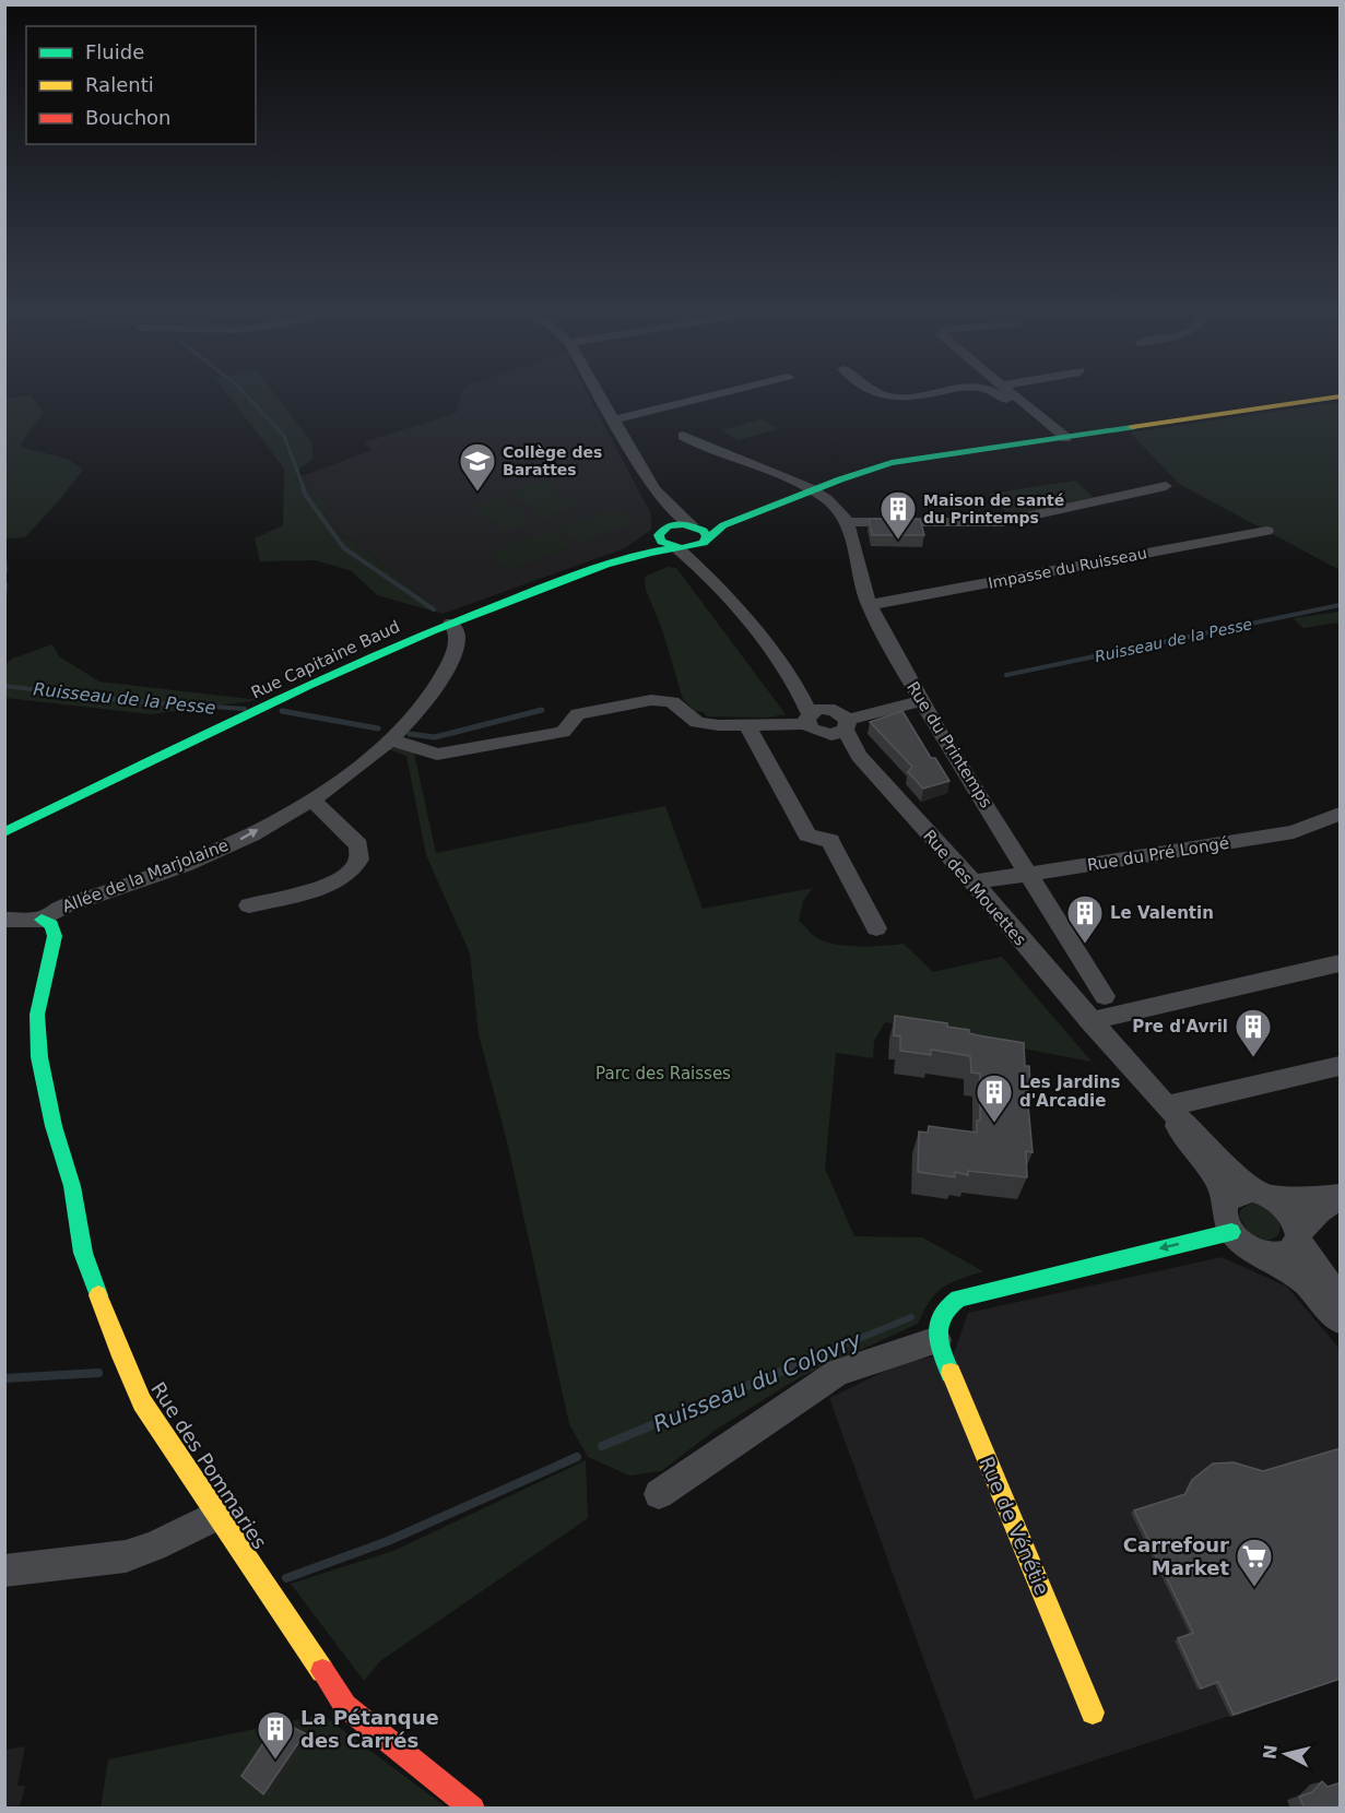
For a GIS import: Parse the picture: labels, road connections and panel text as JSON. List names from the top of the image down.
{
  "streets": {
    "main road": ["Rue Capitaine Baud", "Rue des Pommaries", "Rue de Vénétie"],
    "street": [
      "Impasse du Ruisseau",
      "Rue du Printemps",
      "Rue du Pré Longé",
      "Allée de la Marjolaine",
      "Rue des Mouettes"
    ]
  },
  "crossings": [
    ["Impasse du Ruisseau", "Rue du Printemps"],
    ["Rue Capitaine Baud", "Rue du Printemps"],
    ["Rue Capitaine Baud", "Allée de la Marjolaine"],
    ["Rue du Printemps", "Rue du Pré Longé"],
    ["Rue du Pré Longé", "Rue des Mouettes"],
    ["Allée de la Marjolaine", "Rue des Pommaries"]
  ],
  "one_way": ["Allée de la Marjolaine"],
  "water": ["Ruisseau de la Pesse", "Ruisseau du Colovry"],
  "parks": ["Parc des Raisses"],
  "places": {
    "school or university": ["Collège des Barattes"],
    "building": [
      "Maison de santé du Printemps",
      "Le Valentin",
      "Pre d'Avril",
      "Les Jardins d'Arcadie",
      "La Pétanque des Carrés"
    ],
    "supermarket": ["Carrefour Market"]
  },
  "legend": ["Fluide", "Ralenti", "Bouchon"],
  "north": "left"
}
